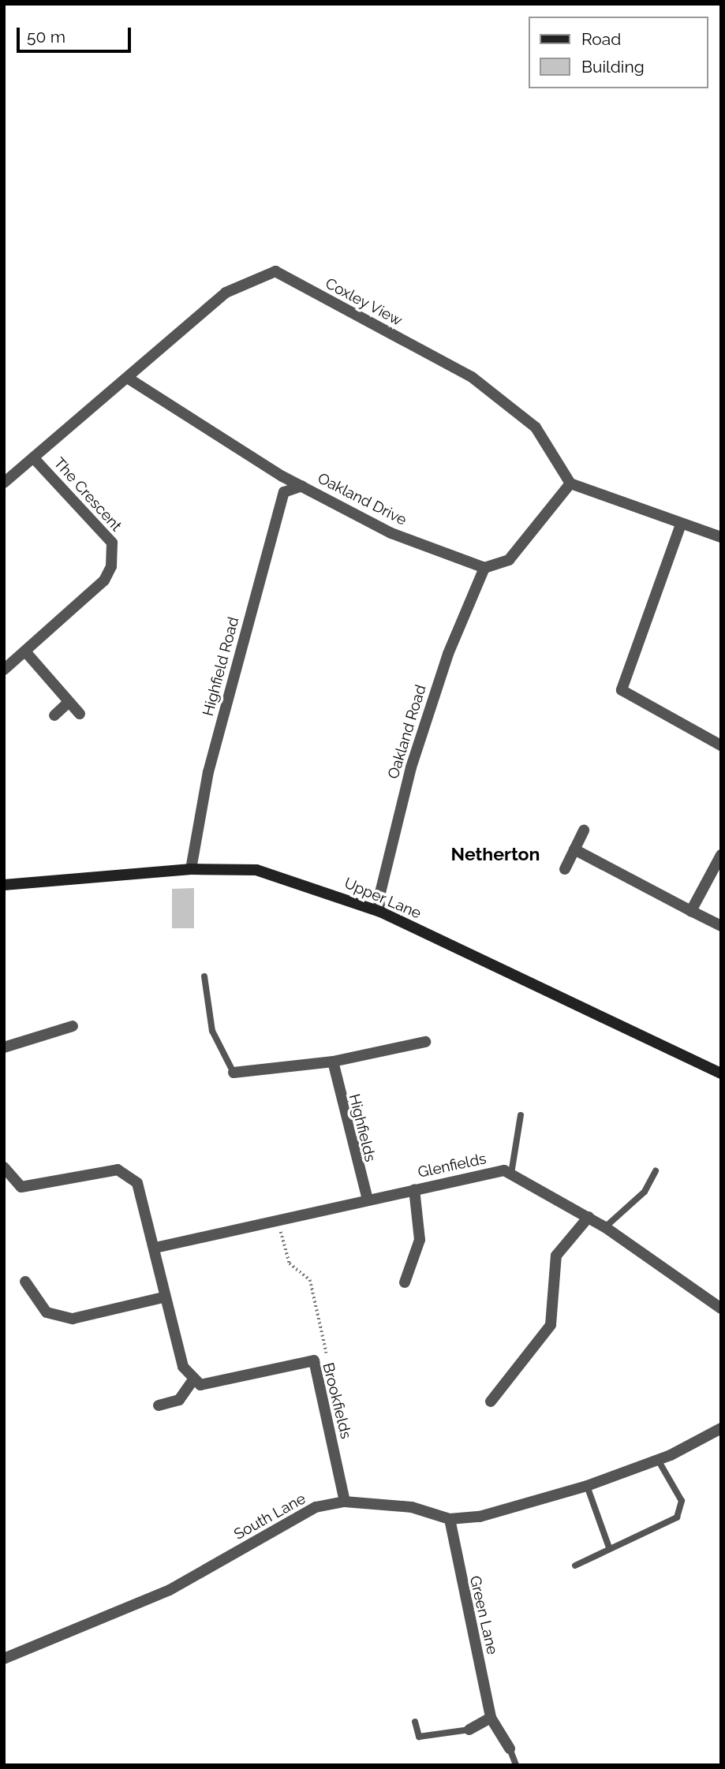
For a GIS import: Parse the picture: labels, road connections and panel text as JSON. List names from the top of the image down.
{
  "streets": {
    "main road": ["Upper Lane"],
    "street": [
      "Coxley View",
      "The Crescent",
      "Oakland Drive",
      "Highfield Road",
      "Oakland Road",
      "Highfields",
      "Glenfields",
      "Brookfields",
      "South Lane",
      "Green Lane"
    ]
  },
  "crossings": [
    ["Coxley View", "The Crescent"],
    ["Coxley View", "Oakland Drive"],
    ["Oakland Drive", "Highfield Road"],
    ["Oakland Drive", "Oakland Road"],
    ["Highfield Road", "Upper Lane"],
    ["Oakland Road", "Upper Lane"],
    ["Highfields", "Glenfields"],
    ["Brookfields", "South Lane"],
    ["South Lane", "Green Lane"]
  ],
  "districts": ["Netherton"],
  "legend": ["Road", "Building"],
  "scale_bar": "50 m"
}
